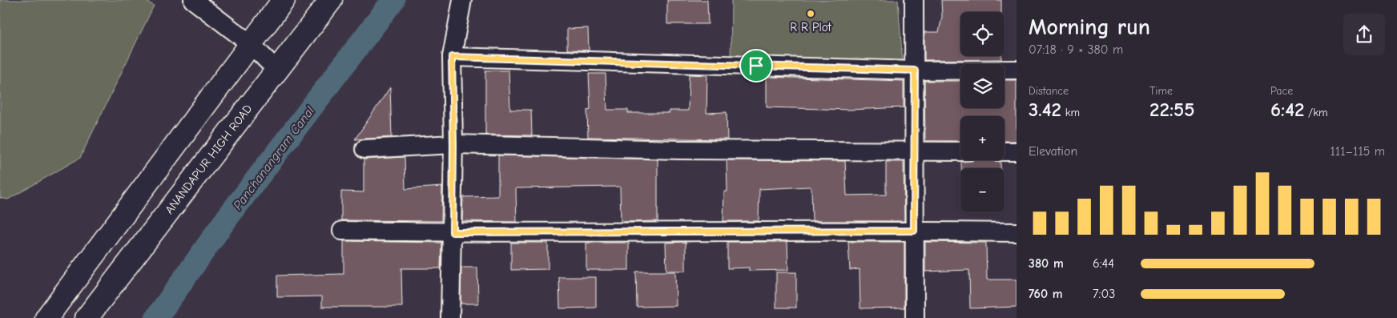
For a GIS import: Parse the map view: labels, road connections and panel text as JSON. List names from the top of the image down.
{
  "streets": {
    "main road": ["ANANDAPUR HIGH ROAD"]
  },
  "water": ["Panchanangram Canal"],
  "places": ["R R Plot"],
  "page": {
    "heading": ["Morning run", "07:18 · 9 × 380 m"],
    "map_buttons": ["+", "−"],
    "stats": [
      ["Distance", "3.42 km"],
      ["Time", "22:55"],
      ["Pace", "6:42 /km"]
    ],
    "chart": ["Elevation", "111–115 m"],
    "list": [
      {
        "name": "380 m",
        "note": "6:44"
      },
      {
        "name": "760 m",
        "note": "7:03"
      }
    ]
  }
}
